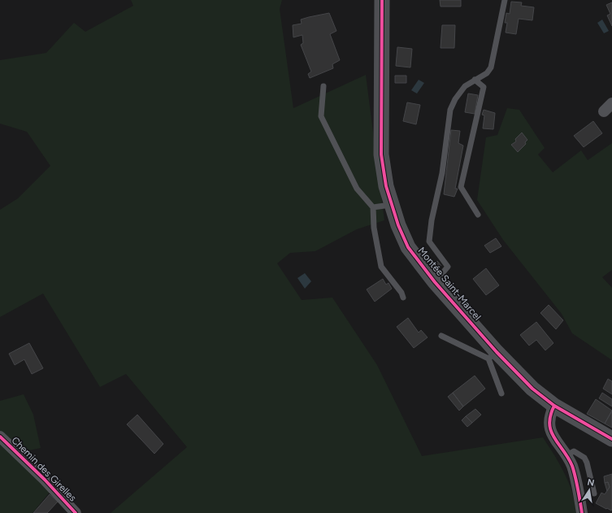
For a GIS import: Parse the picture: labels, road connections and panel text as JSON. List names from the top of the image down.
{
  "streets": {
    "main road": ["Montée Saint-Marcel"],
    "street": ["Chemin des Girelles"]
  },
  "north": "top"
}
